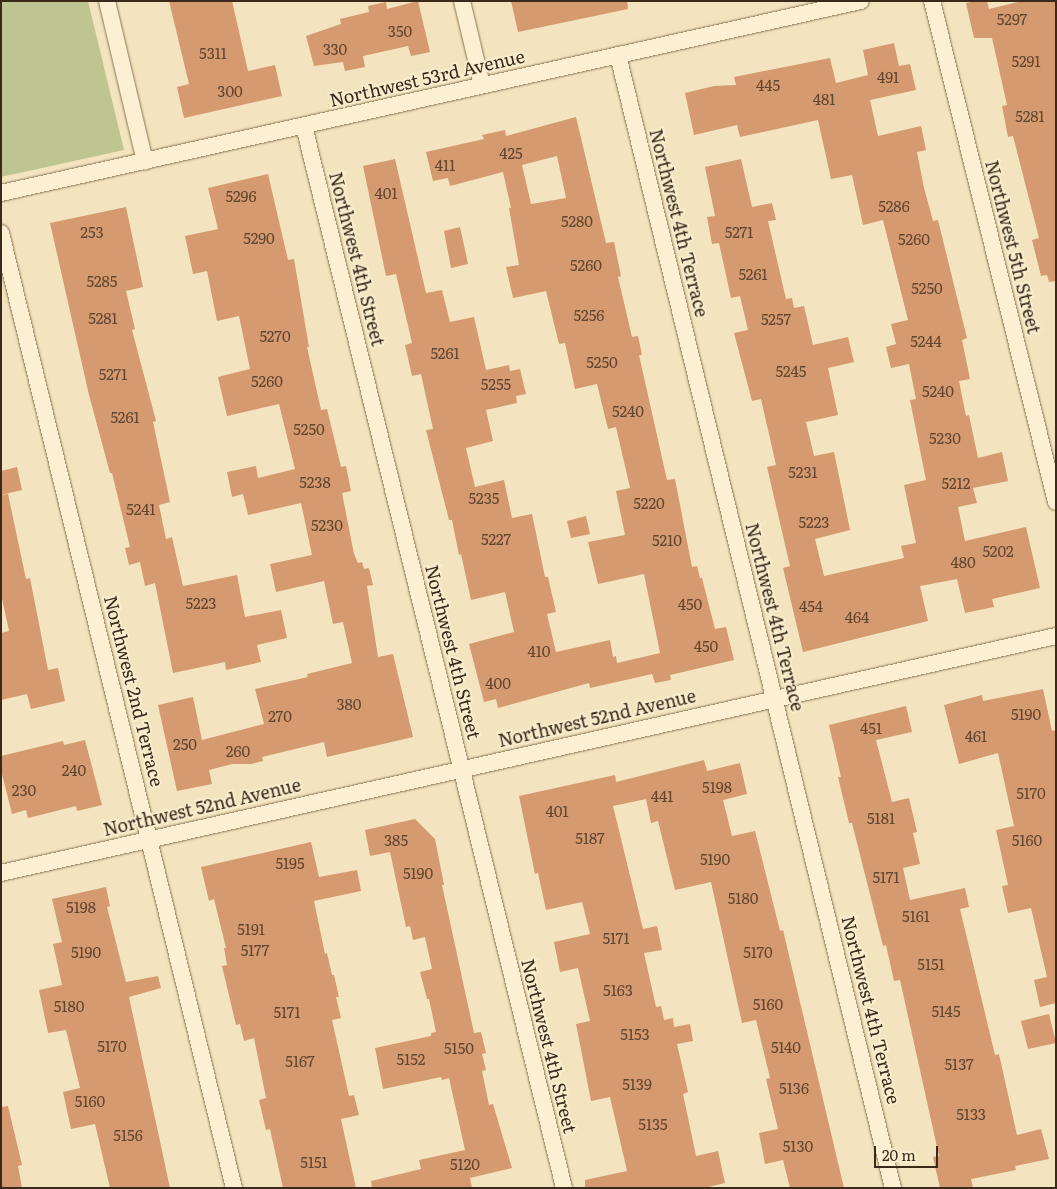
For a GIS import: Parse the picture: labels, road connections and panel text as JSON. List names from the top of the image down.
{
  "streets": {
    "street": [
      "Northwest 53rd Avenue",
      "Northwest 4th Terrace",
      "Northwest 5th Street",
      "Northwest 4th Street",
      "Northwest 2nd Terrace",
      "Northwest 52nd Avenue"
    ]
  },
  "crossings": [
    ["Northwest 53rd Avenue", "Northwest 4th Terrace"],
    ["Northwest 53rd Avenue", "Northwest 4th Street"],
    ["Northwest 4th Terrace", "Northwest 52nd Avenue"],
    ["Northwest 4th Street", "Northwest 52nd Avenue"],
    ["Northwest 2nd Terrace", "Northwest 52nd Avenue"]
  ],
  "house_numbers": [
    "5297",
    "350",
    "330",
    "5311",
    "5291",
    "491",
    "445",
    "300",
    "481",
    "5281",
    "425",
    "411",
    "401",
    "5296",
    "5286",
    "5280",
    "253",
    "5271",
    "5290",
    "5260",
    "5260",
    "5261",
    "5285",
    "5250",
    "5256",
    "5281",
    "5257",
    "5270",
    "5244",
    "5261",
    "5250",
    "5245",
    "5271",
    "5260",
    "5255",
    "5240",
    "5240",
    "5261",
    "5250",
    "5230",
    "5231",
    "5238",
    "5212",
    "5235",
    "5220",
    "5241",
    "5223",
    "5230",
    "5227",
    "5210",
    "5202",
    "480",
    "5223",
    "450",
    "454",
    "464",
    "450",
    "410",
    "400",
    "380",
    "5190",
    "270",
    "451",
    "461",
    "250",
    "260",
    "240",
    "5198",
    "230",
    "5170",
    "441",
    "401",
    "5181",
    "5187",
    "385",
    "5160",
    "5190",
    "5195",
    "5190",
    "5171",
    "5180",
    "5198",
    "5161",
    "5191",
    "5171",
    "5177",
    "5190",
    "5170",
    "5151",
    "5163",
    "5160",
    "5180",
    "5145",
    "5171",
    "5153",
    "5170",
    "5140",
    "5150",
    "5152",
    "5167",
    "5137",
    "5139",
    "5136",
    "5160",
    "5133",
    "5135",
    "5156",
    "5130",
    "5151",
    "5120"
  ],
  "scale_bar": "20 m"
}
